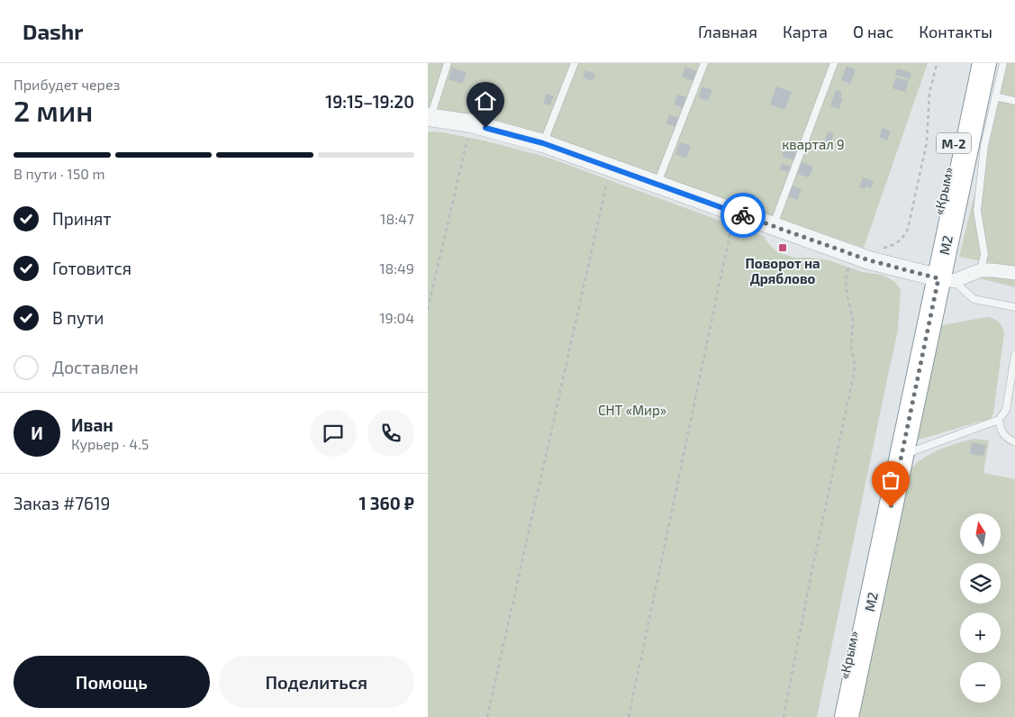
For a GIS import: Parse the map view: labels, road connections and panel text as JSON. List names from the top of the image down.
{
  "streets": {
    "highway": ["М-2", "«Крым»", "М2"]
  },
  "crossings": [
    ["«Крым»", "М2"]
  ],
  "parks": ["квартал 9", "СНТ «Мир»"],
  "places": {
    "transit": ["Поворот на Дряблово"]
  },
  "north": "top",
  "page": {
    "header": "Dashr",
    "nav": [
      "Главная",
      "Карта",
      "О нас",
      "Контакты"
    ],
    "heading": ["2 мин", "Прибудет через", "19:15–19:20"],
    "panel": [
      "Иван",
      "Курьер · 4.5",
      "Заказ #7619",
      "1 360 ₽"
    ],
    "bar": "В пути · 150 m",
    "list": [
      ["Принят", "18:47"],
      ["Готовится", "18:49"],
      ["В пути", "19:04"],
      "Доставлен"
    ],
    "round": "И",
    "map_buttons": ["+", "−"],
    "buttons": ["Помощь", "Поделиться"]
  }
}
